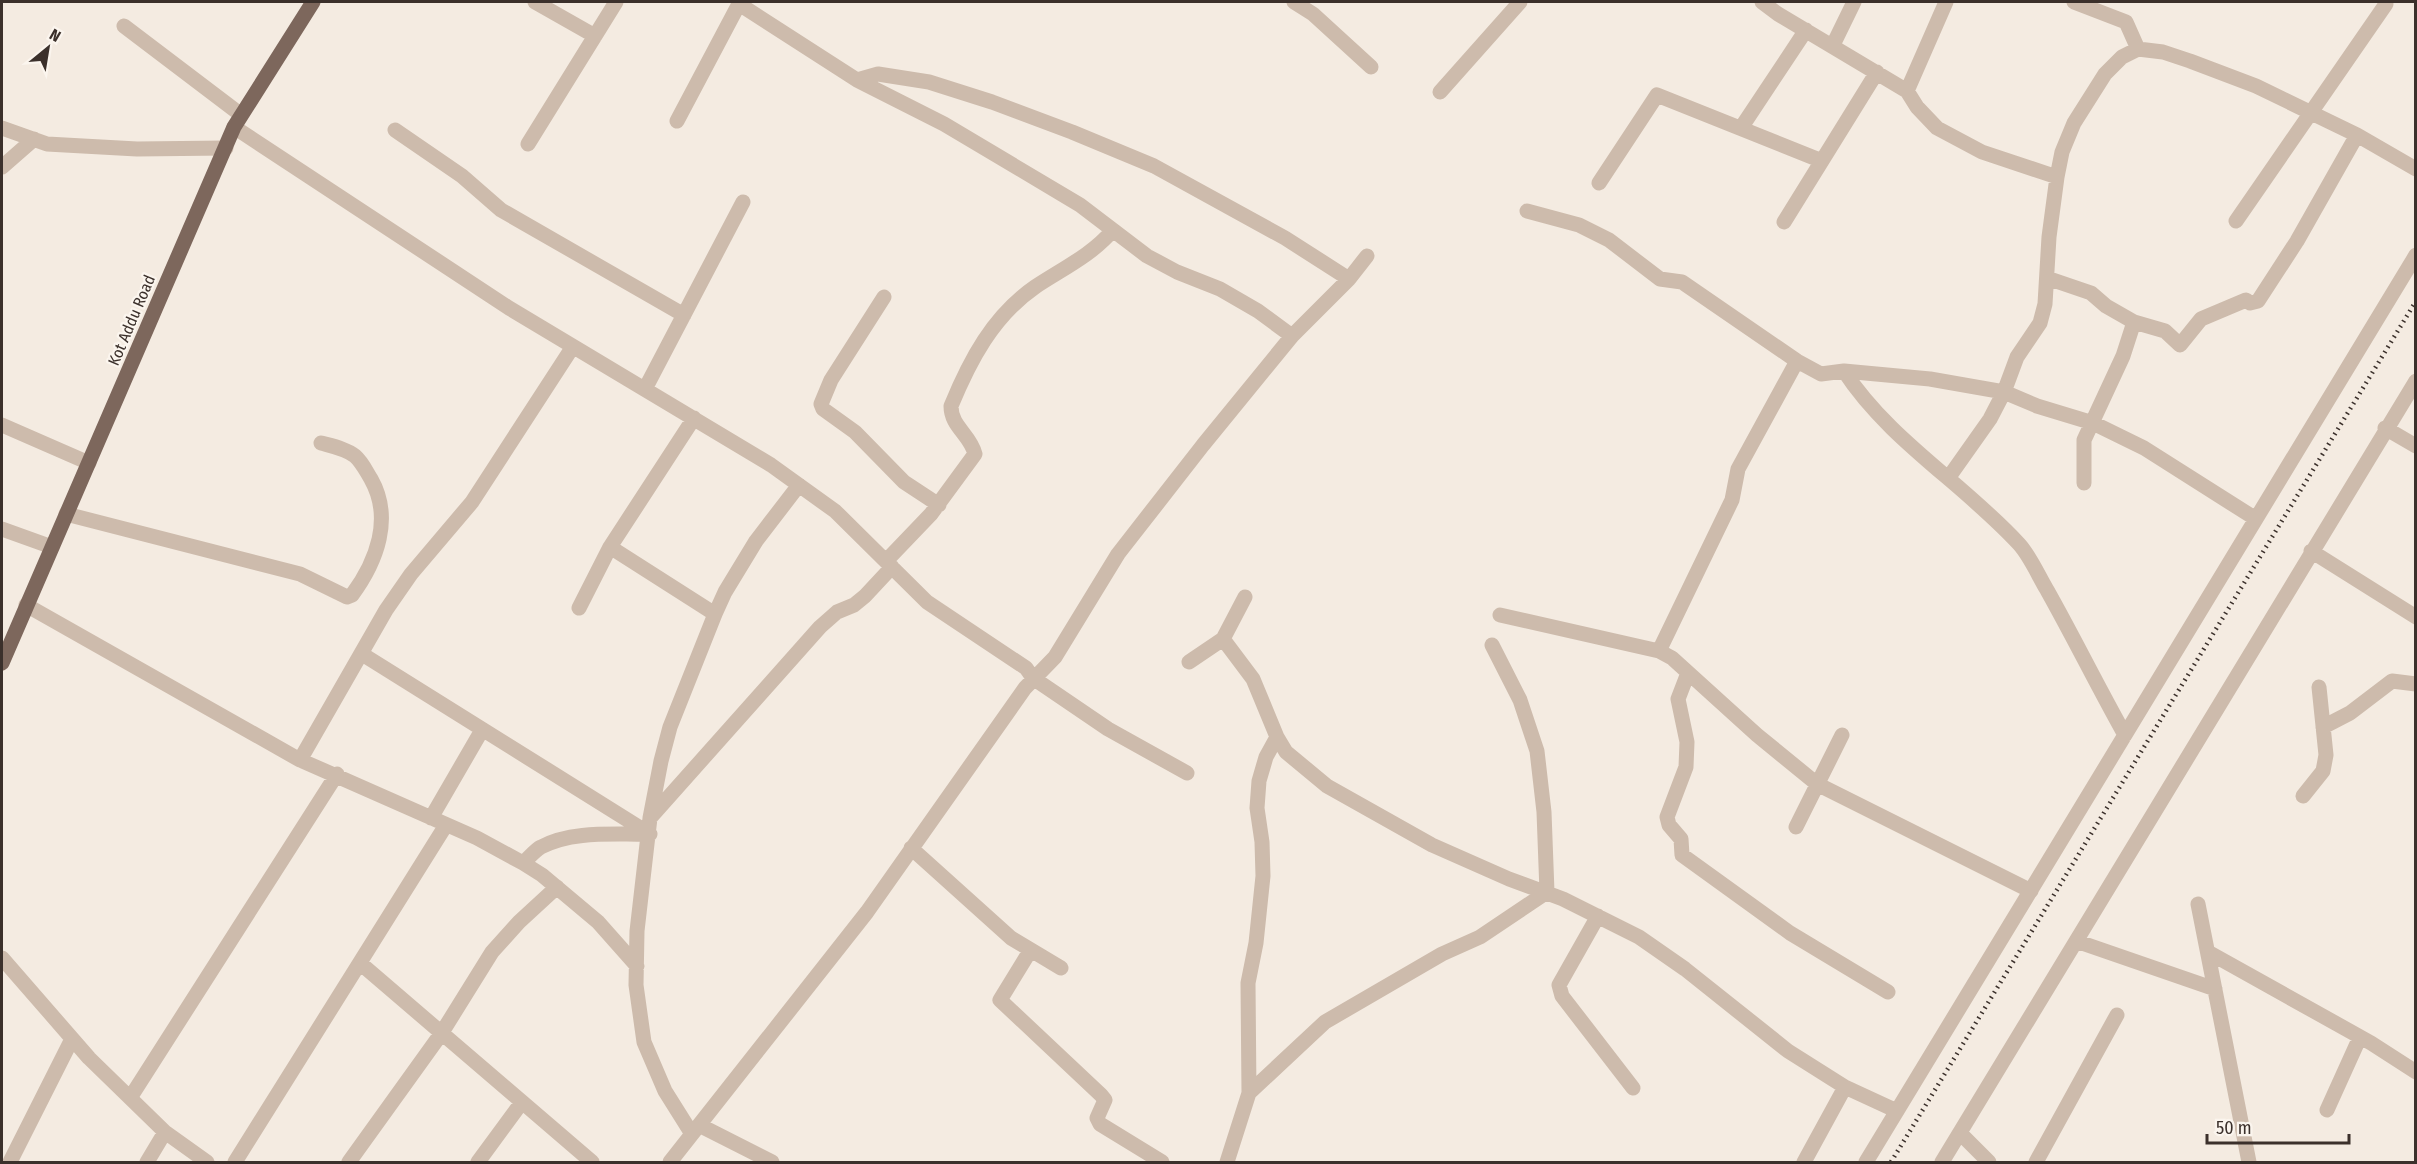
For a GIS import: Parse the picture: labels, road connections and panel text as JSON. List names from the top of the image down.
{
  "streets": {
    "main road": ["Kot Addu Road"]
  },
  "scale_bar": "50 m",
  "north": "top right"
}
